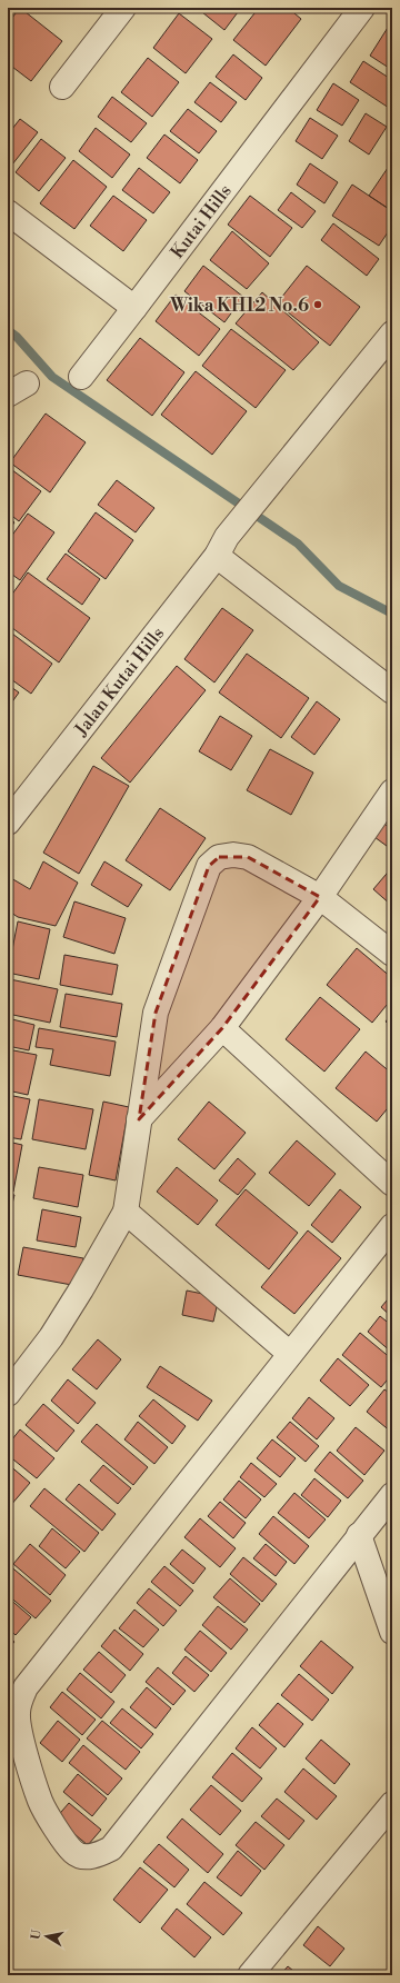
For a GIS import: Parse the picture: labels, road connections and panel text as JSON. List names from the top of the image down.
{
  "streets": {
    "street": ["Kutai Hills", "Jalan Kutai Hills"]
  },
  "places": ["Wika KH12 No.6"],
  "north": "left"
}
